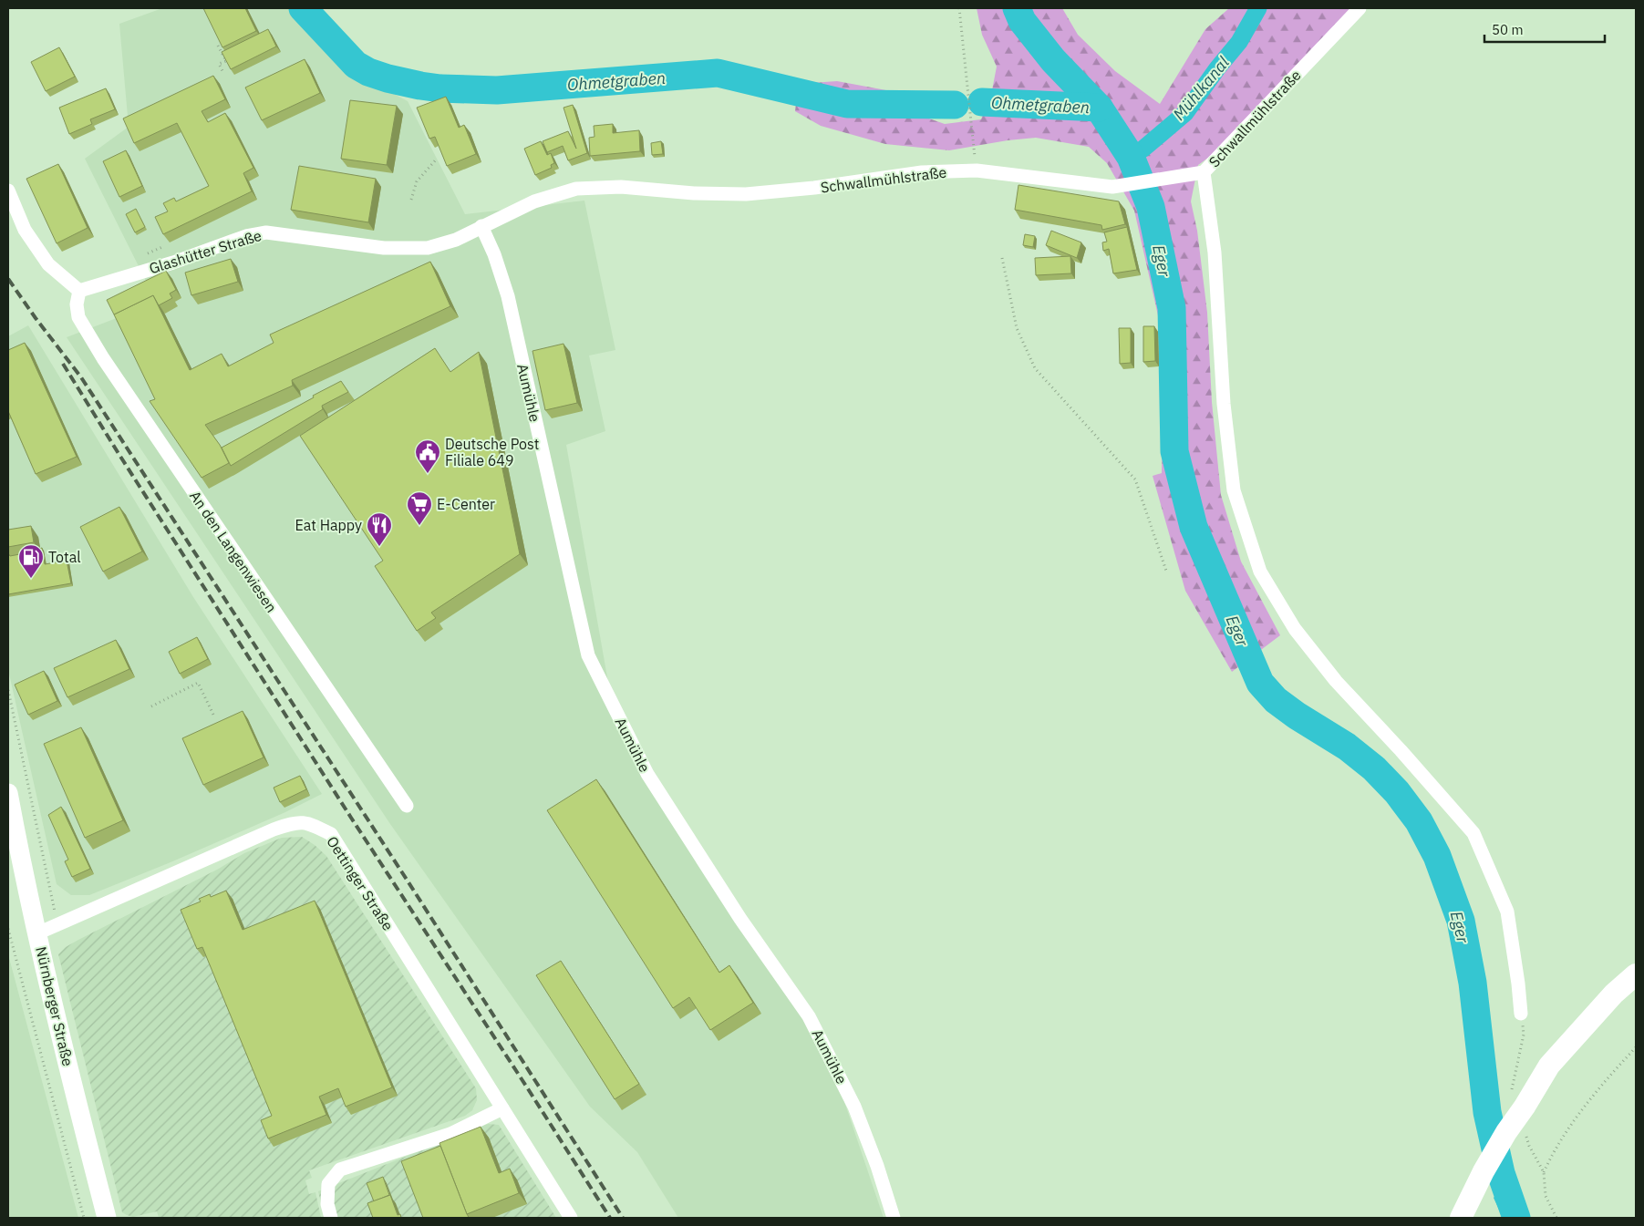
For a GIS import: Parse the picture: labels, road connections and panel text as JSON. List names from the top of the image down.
{
  "streets": {
    "main road": ["Nürnberger Straße"],
    "street": [
      "Schwallmühlstraße",
      "Glashütter Straße",
      "Aumühle",
      "An den Langenwiesen",
      "Oettinger Straße"
    ]
  },
  "crossings": [
    ["Schwallmühlstraße", "Glashütter Straße"],
    ["Schwallmühlstraße", "Aumühle"],
    ["Glashütter Straße", "An den Langenwiesen"],
    ["Oettinger Straße", "Nürnberger Straße"]
  ],
  "water": ["Ohmetgraben", "Mühlkanal", "Eger"],
  "places": {
    "public building": ["Deutsche Post Filiale 649"],
    "supermarket": ["E-Center"],
    "restaurant": ["Eat Happy"],
    "fuel station": ["Total"]
  },
  "scale_bar": "50 m"
}
